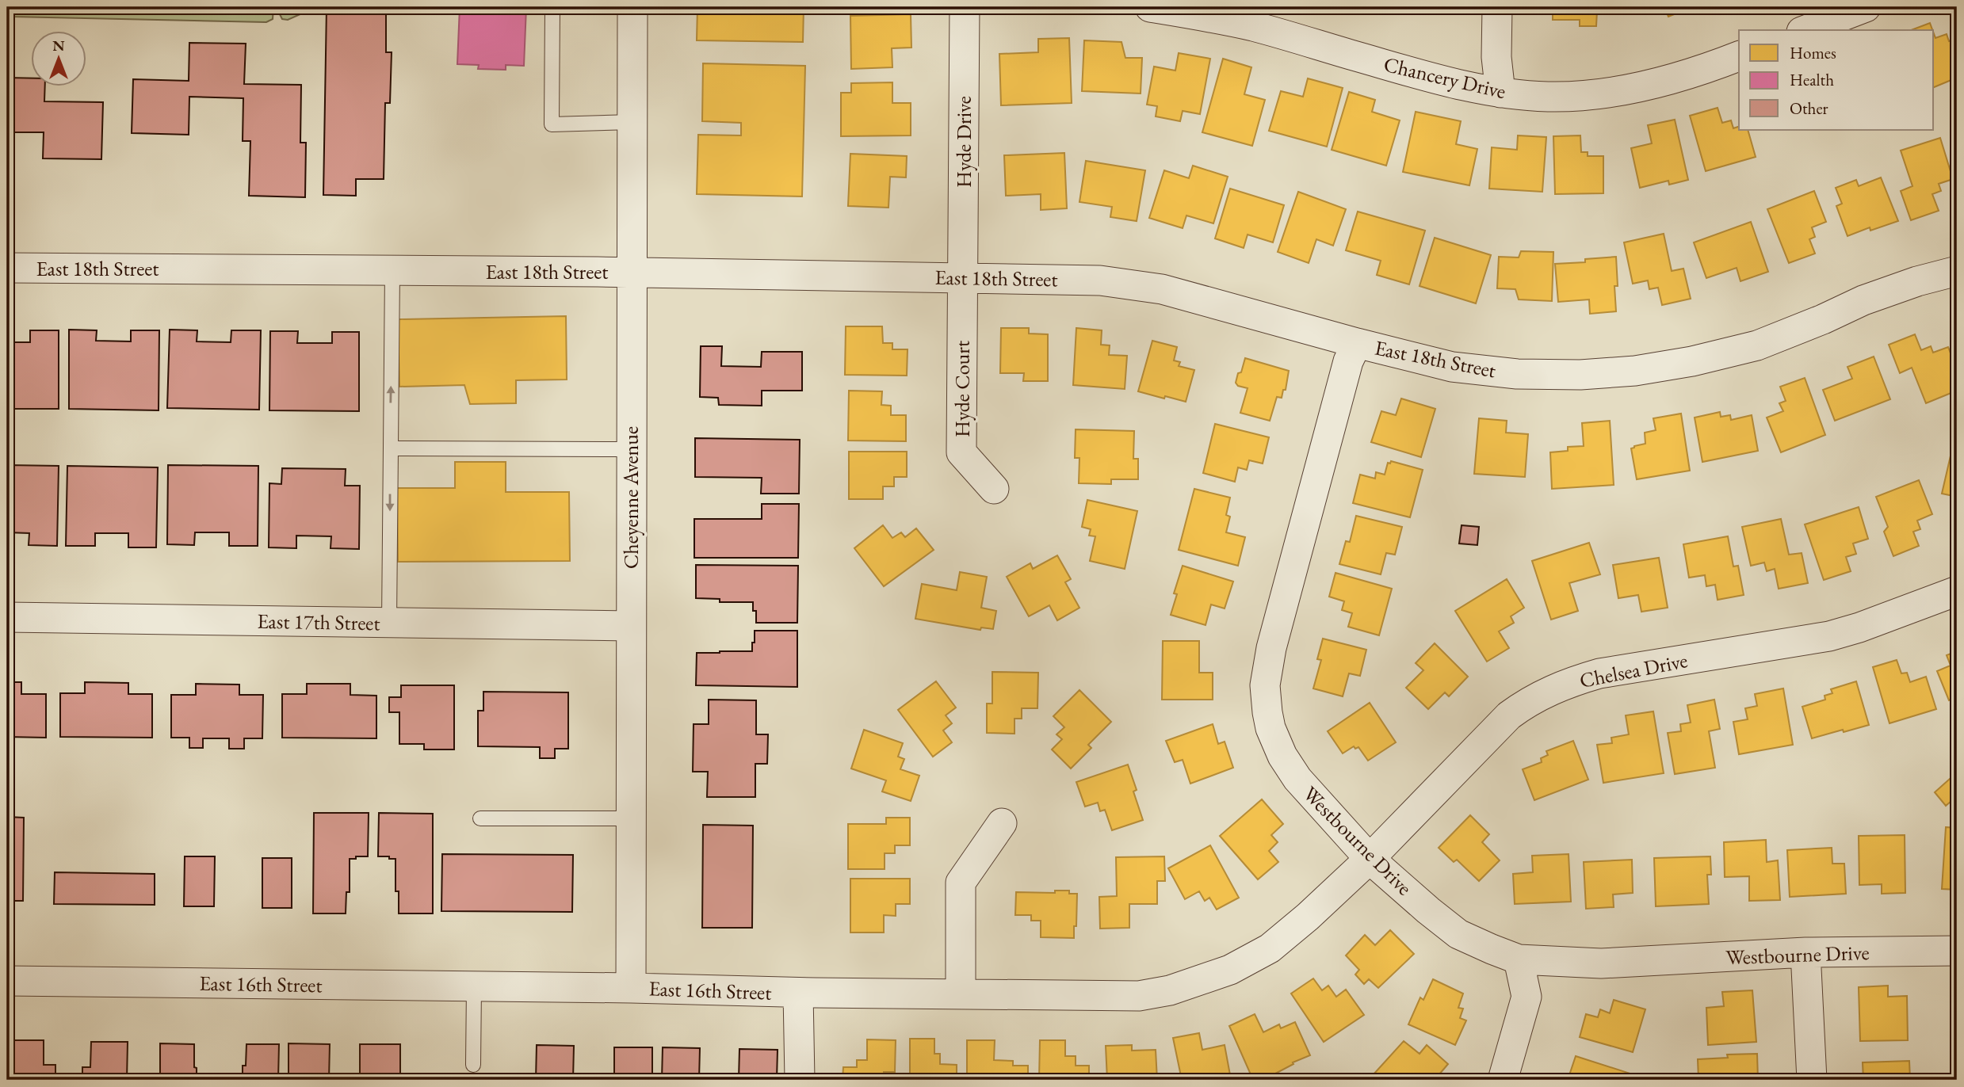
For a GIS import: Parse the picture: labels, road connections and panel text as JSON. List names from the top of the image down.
{
  "streets": {
    "street": [
      "Chancery Drive",
      "Hyde Drive",
      "East 18th Street",
      "Hyde Court",
      "Cheyenne Avenue",
      "East 17th Street",
      "Chelsea Drive",
      "Westbourne Drive",
      "East 16th Street"
    ]
  },
  "crossings": [
    ["Hyde Drive", "East 18th Street"],
    ["Hyde Drive", "Hyde Court"],
    ["East 18th Street", "Hyde Court"],
    ["East 18th Street", "Cheyenne Avenue"],
    ["East 18th Street", "Westbourne Drive"],
    ["Cheyenne Avenue", "East 17th Street"],
    ["Cheyenne Avenue", "East 16th Street"],
    ["Chelsea Drive", "Westbourne Drive"],
    ["Chelsea Drive", "East 16th Street"],
    ["Westbourne Drive", "East 16th Street"]
  ],
  "legend": ["Homes", "Health", "Other"],
  "north": "top"
}
